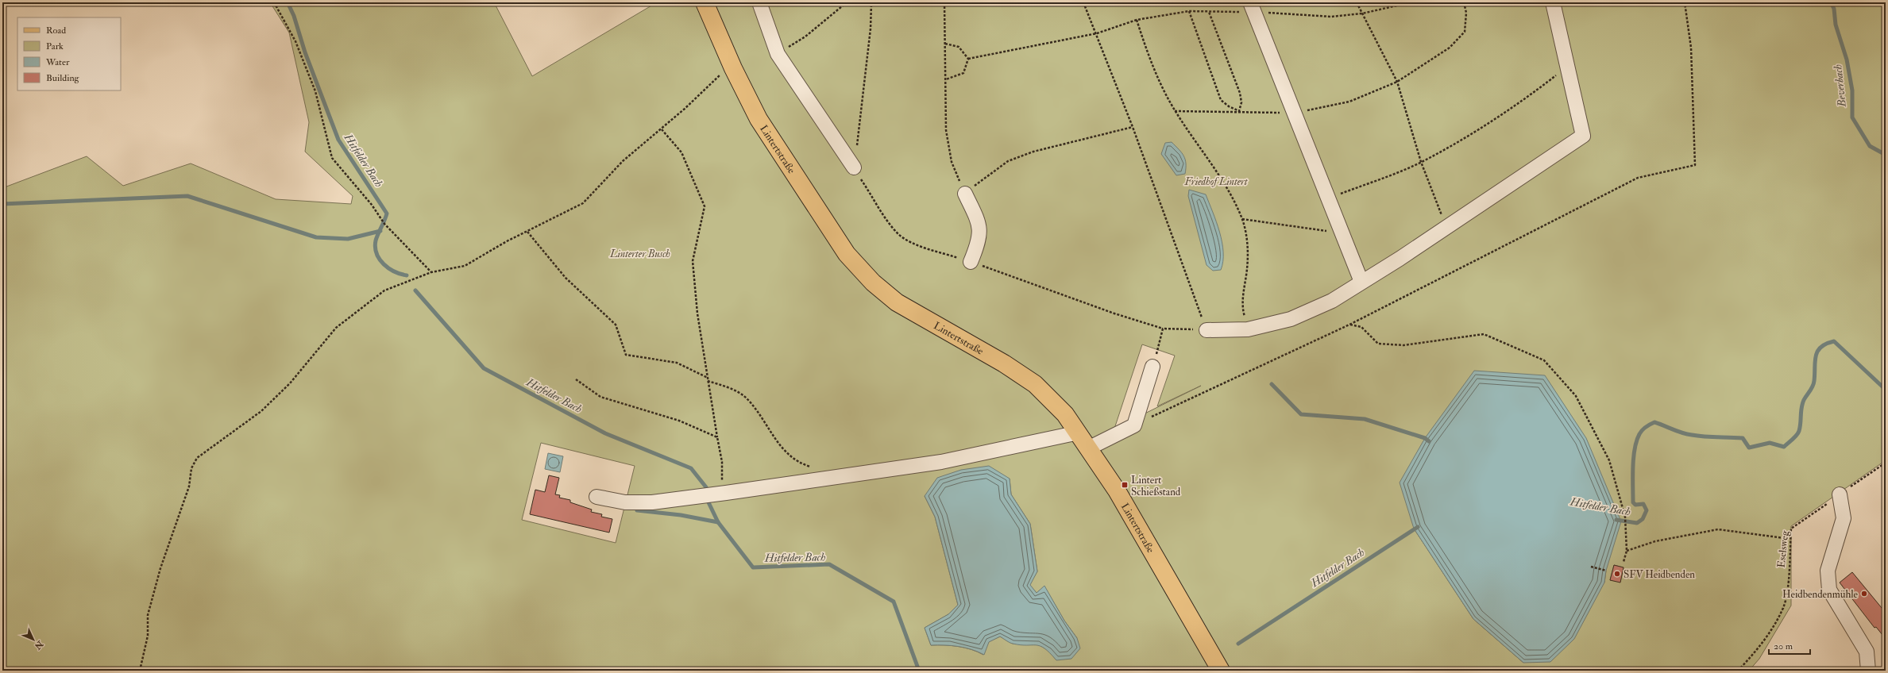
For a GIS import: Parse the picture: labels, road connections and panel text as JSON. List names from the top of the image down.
{
  "streets": {
    "main road": ["Lintertstraße"],
    "path": ["Eselsweg"]
  },
  "water": ["Beverbach", "Hitfelder Bach"],
  "parks": ["Friedhof Lintert", "Linterter Busch"],
  "places": {
    "transit": ["Lintert Schießstand"],
    "other": ["SFV Heidbenden", "Heidbendenmühle"]
  },
  "legend": [
    "Road",
    "Park",
    "Water",
    "Building"
  ],
  "scale_bar": "20 m",
  "north": "bottom right"
}
